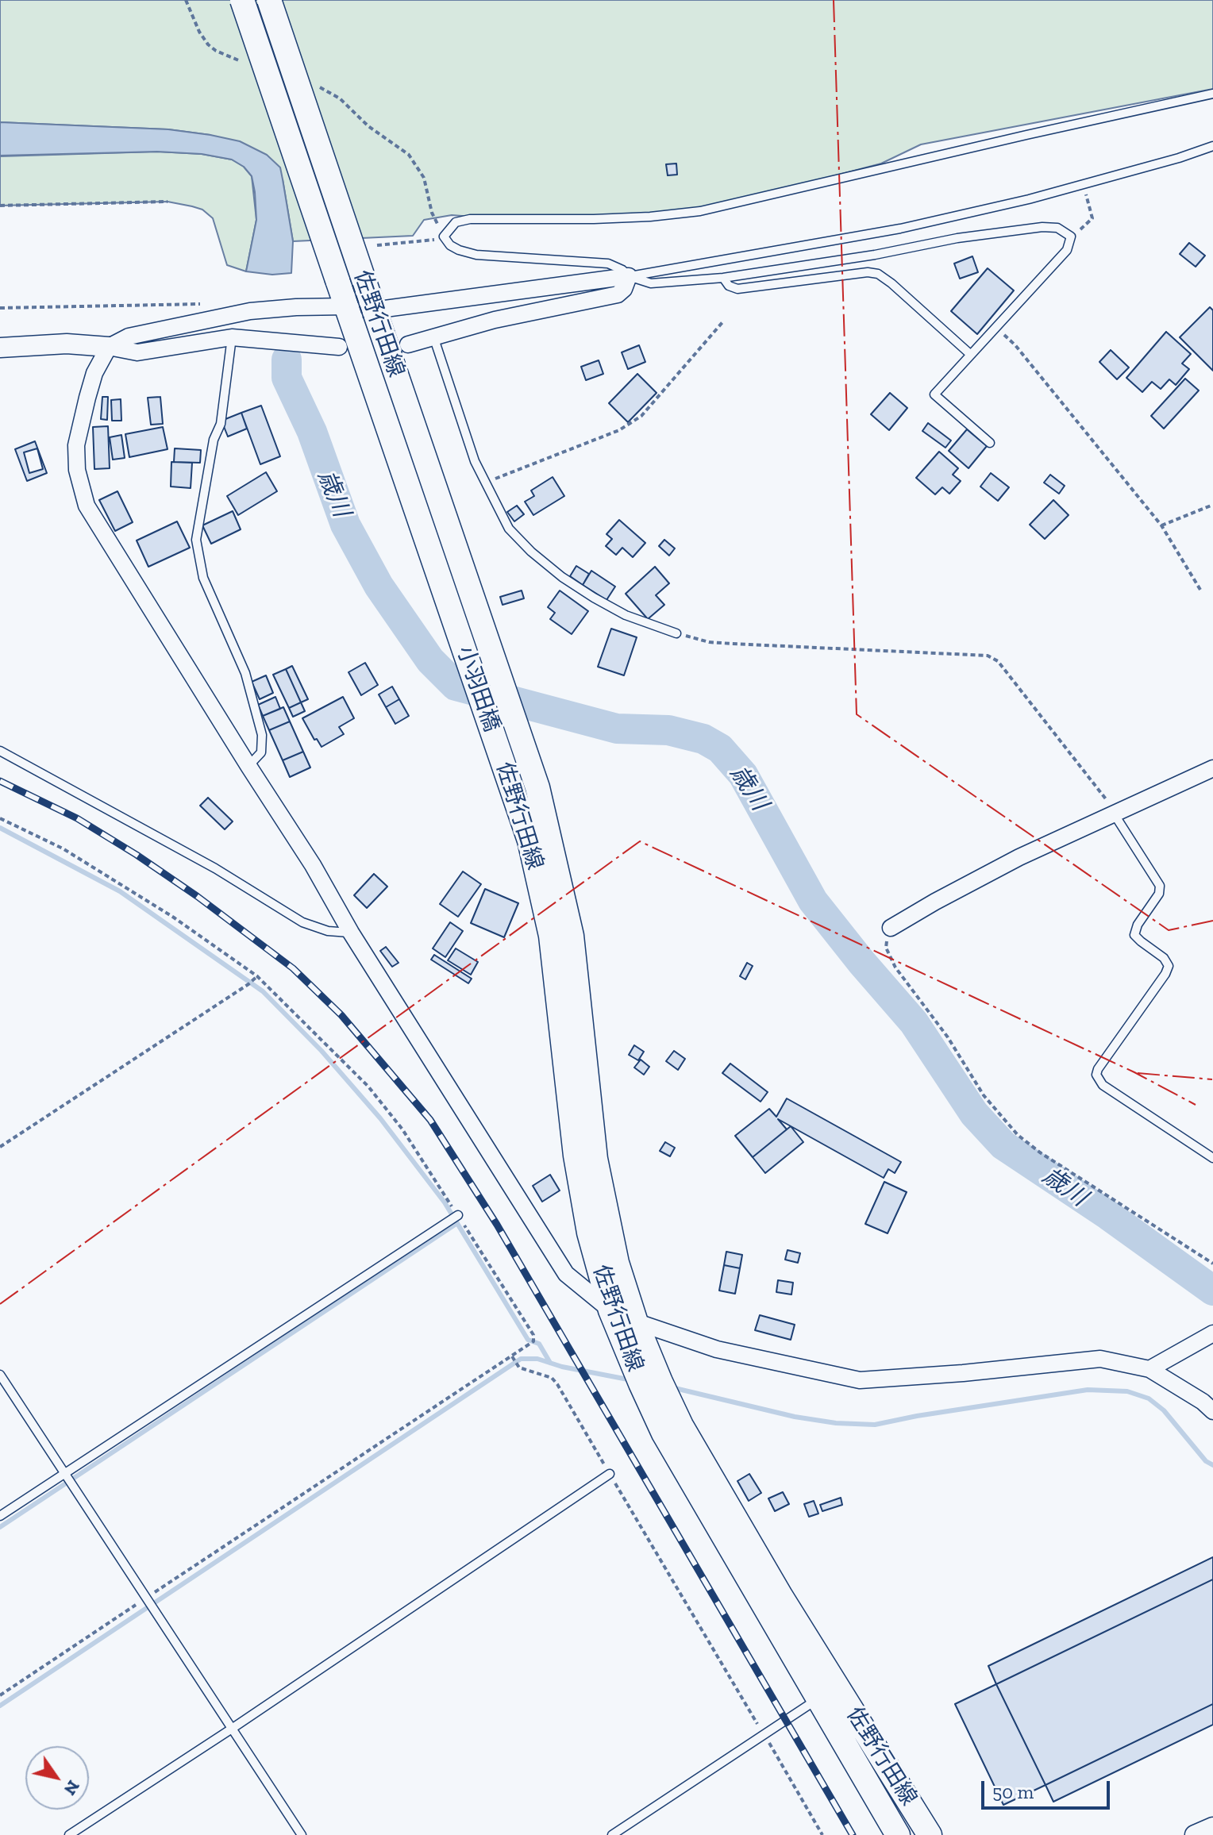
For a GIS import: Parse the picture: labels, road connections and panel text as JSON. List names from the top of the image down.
{
  "streets": {
    "main road": ["佐野行田線", "小羽田橋"]
  },
  "crossings": [
    ["佐野行田線", "小羽田橋"]
  ],
  "water": ["歳川"],
  "scale_bar": "50 m",
  "north": "bottom right"
}
